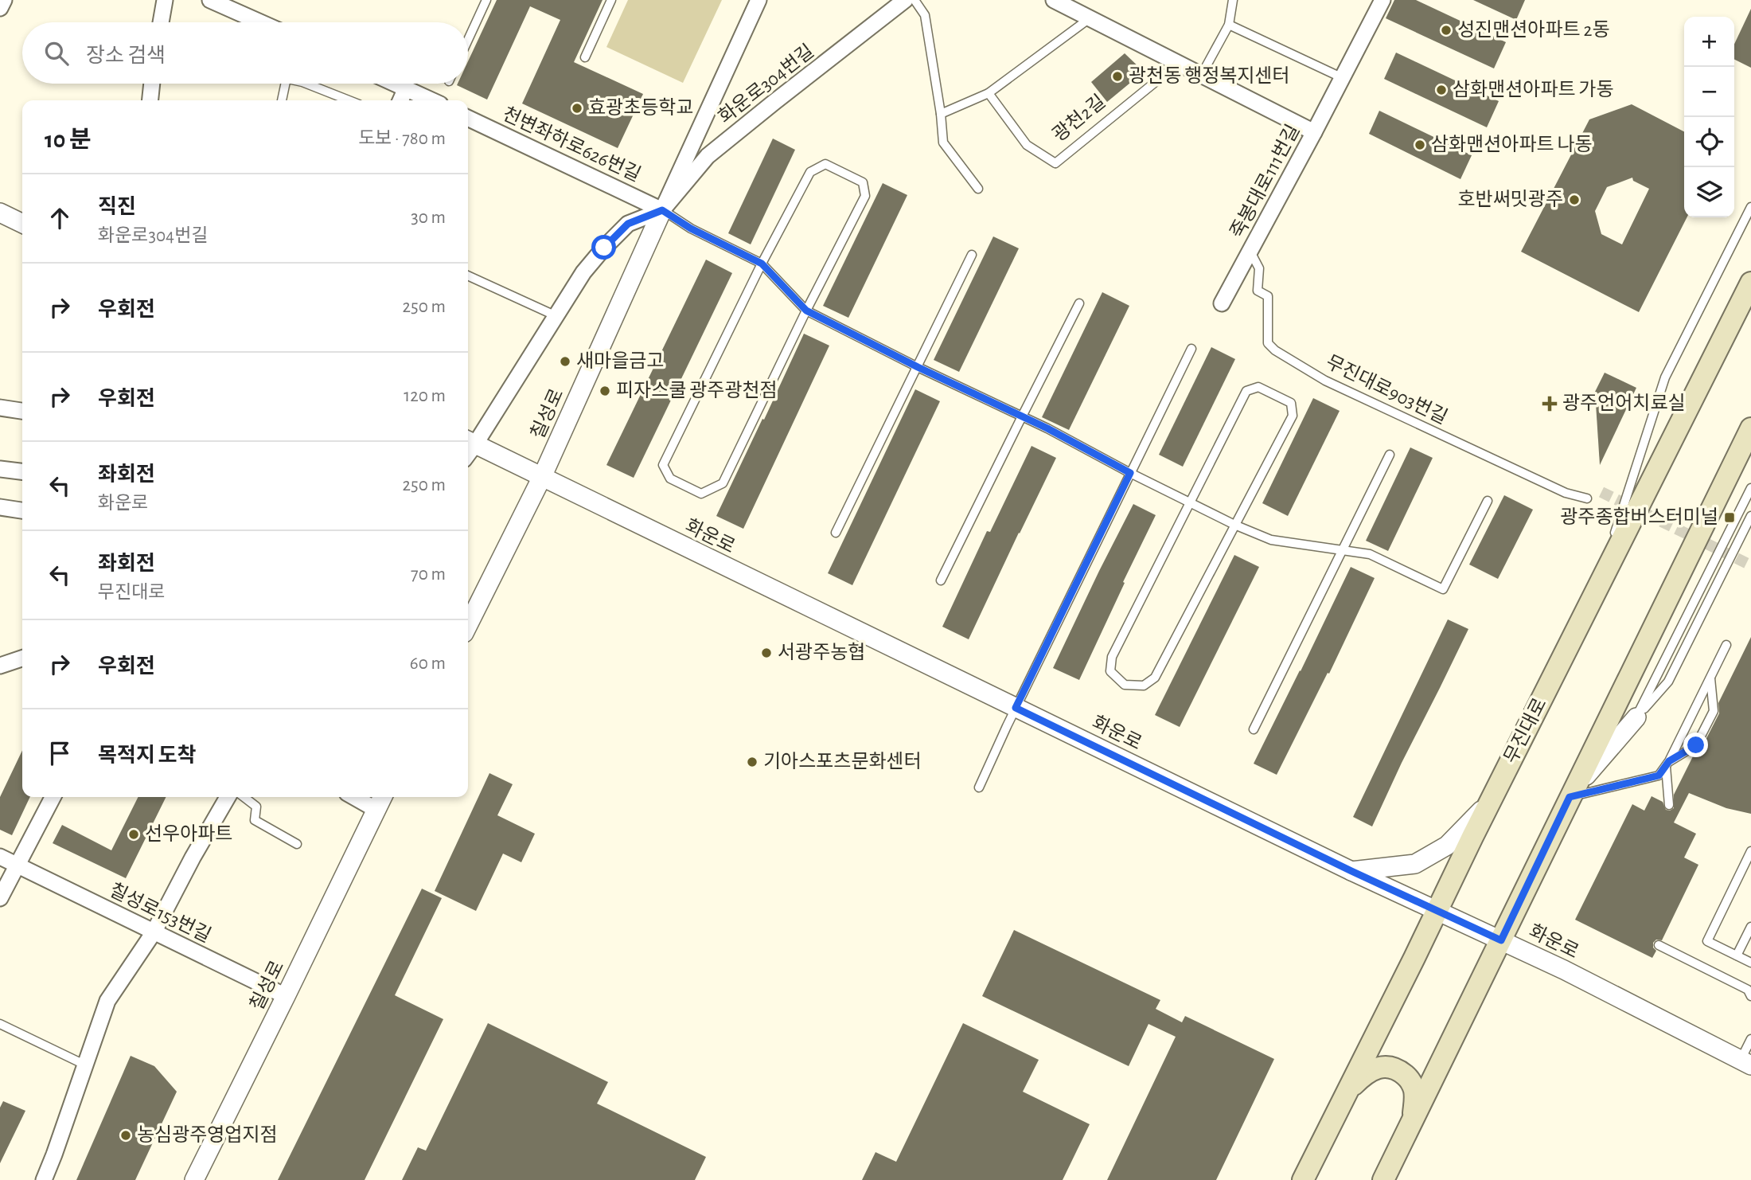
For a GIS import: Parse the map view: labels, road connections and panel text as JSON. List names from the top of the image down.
{
  "streets": {
    "main road": ["무진대로"],
    "street": [
      "화운로304번길",
      "천변좌하로626번길",
      "죽봉대로111번길",
      "칠성로",
      "화운로",
      "칠성로153번길"
    ],
    "lane": ["광천2길", "무진대로903번길"]
  },
  "crossings": [
    ["화운로304번길", "천변좌하로626번길"],
    ["화운로304번길", "칠성로"],
    ["화운로304번길", "화운로"],
    ["천변좌하로626번길", "칠성로"],
    ["죽봉대로111번길", "무진대로903번길"],
    ["칠성로", "화운로"],
    ["칠성로", "칠성로153번길"],
    ["화운로", "무진대로"]
  ],
  "places": {
    "other": [
      "성진맨션아파트 2동",
      "광천동 행정복지센터",
      "삼화맨션아파트 가동",
      "효광초등학교",
      "삼화맨션아파트 나동",
      "호반써밋광주",
      "새마을금고",
      "피자스쿨 광주광천점",
      "서광주농협",
      "기아스포츠문화센터",
      "선우아파트",
      "농심광주영업지점"
    ],
    "health": ["광주언어치료실"],
    "transit": ["광주종합버스터미널"]
  },
  "page": {
    "map_buttons": ["+", "−"],
    "search": "장소 검색",
    "heading": ["10 분", "도보 · 780 m"],
    "list": [
      ["직진", "화운로304번길", "30 m"],
      ["우회전", "250 m"],
      ["우회전", "120 m"],
      ["좌회전", "화운로", "250 m"],
      ["좌회전", "무진대로", "70 m"],
      ["우회전", "60 m"],
      "목적지 도착"
    ]
  }
}
